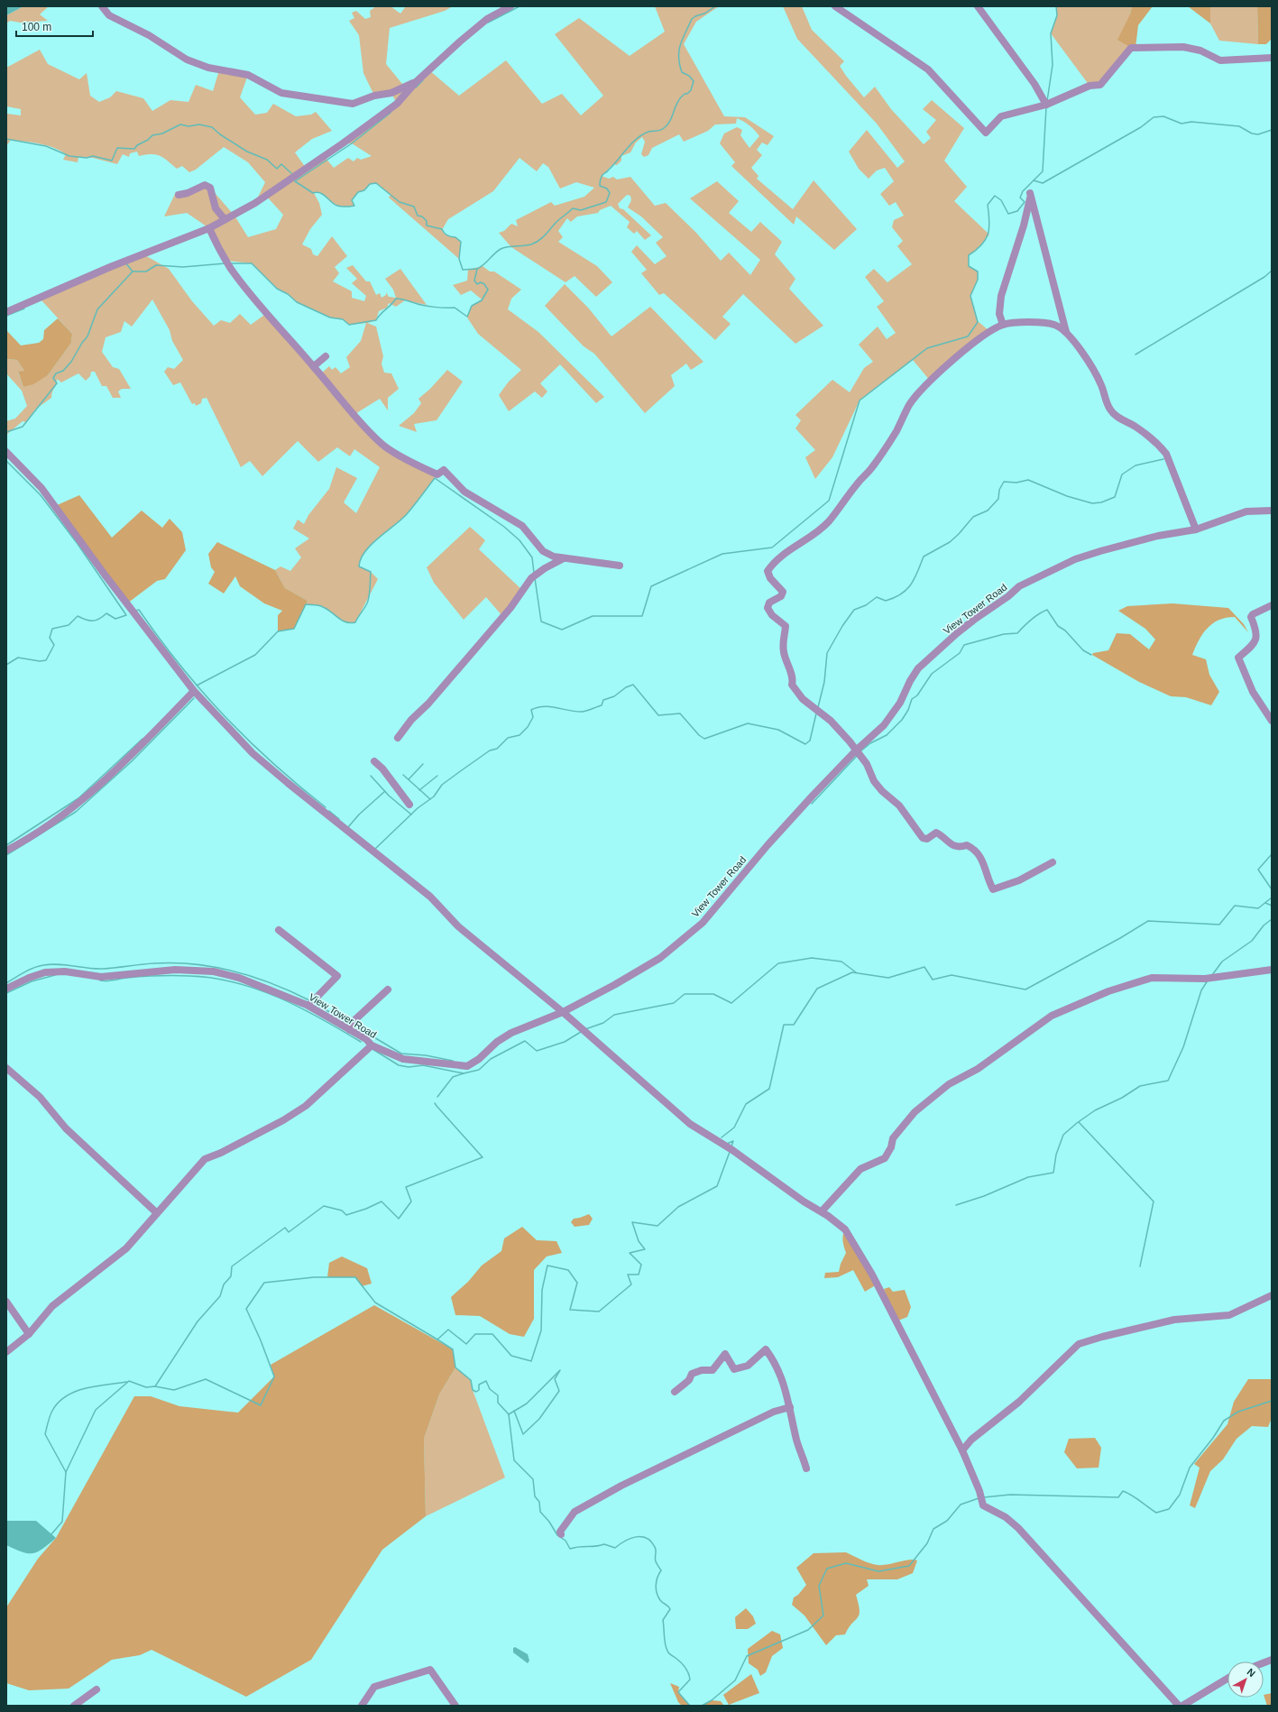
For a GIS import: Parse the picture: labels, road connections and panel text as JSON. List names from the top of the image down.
{
  "streets": {
    "street": ["View Tower Road"]
  },
  "scale_bar": "100 m",
  "north": "top right"
}
